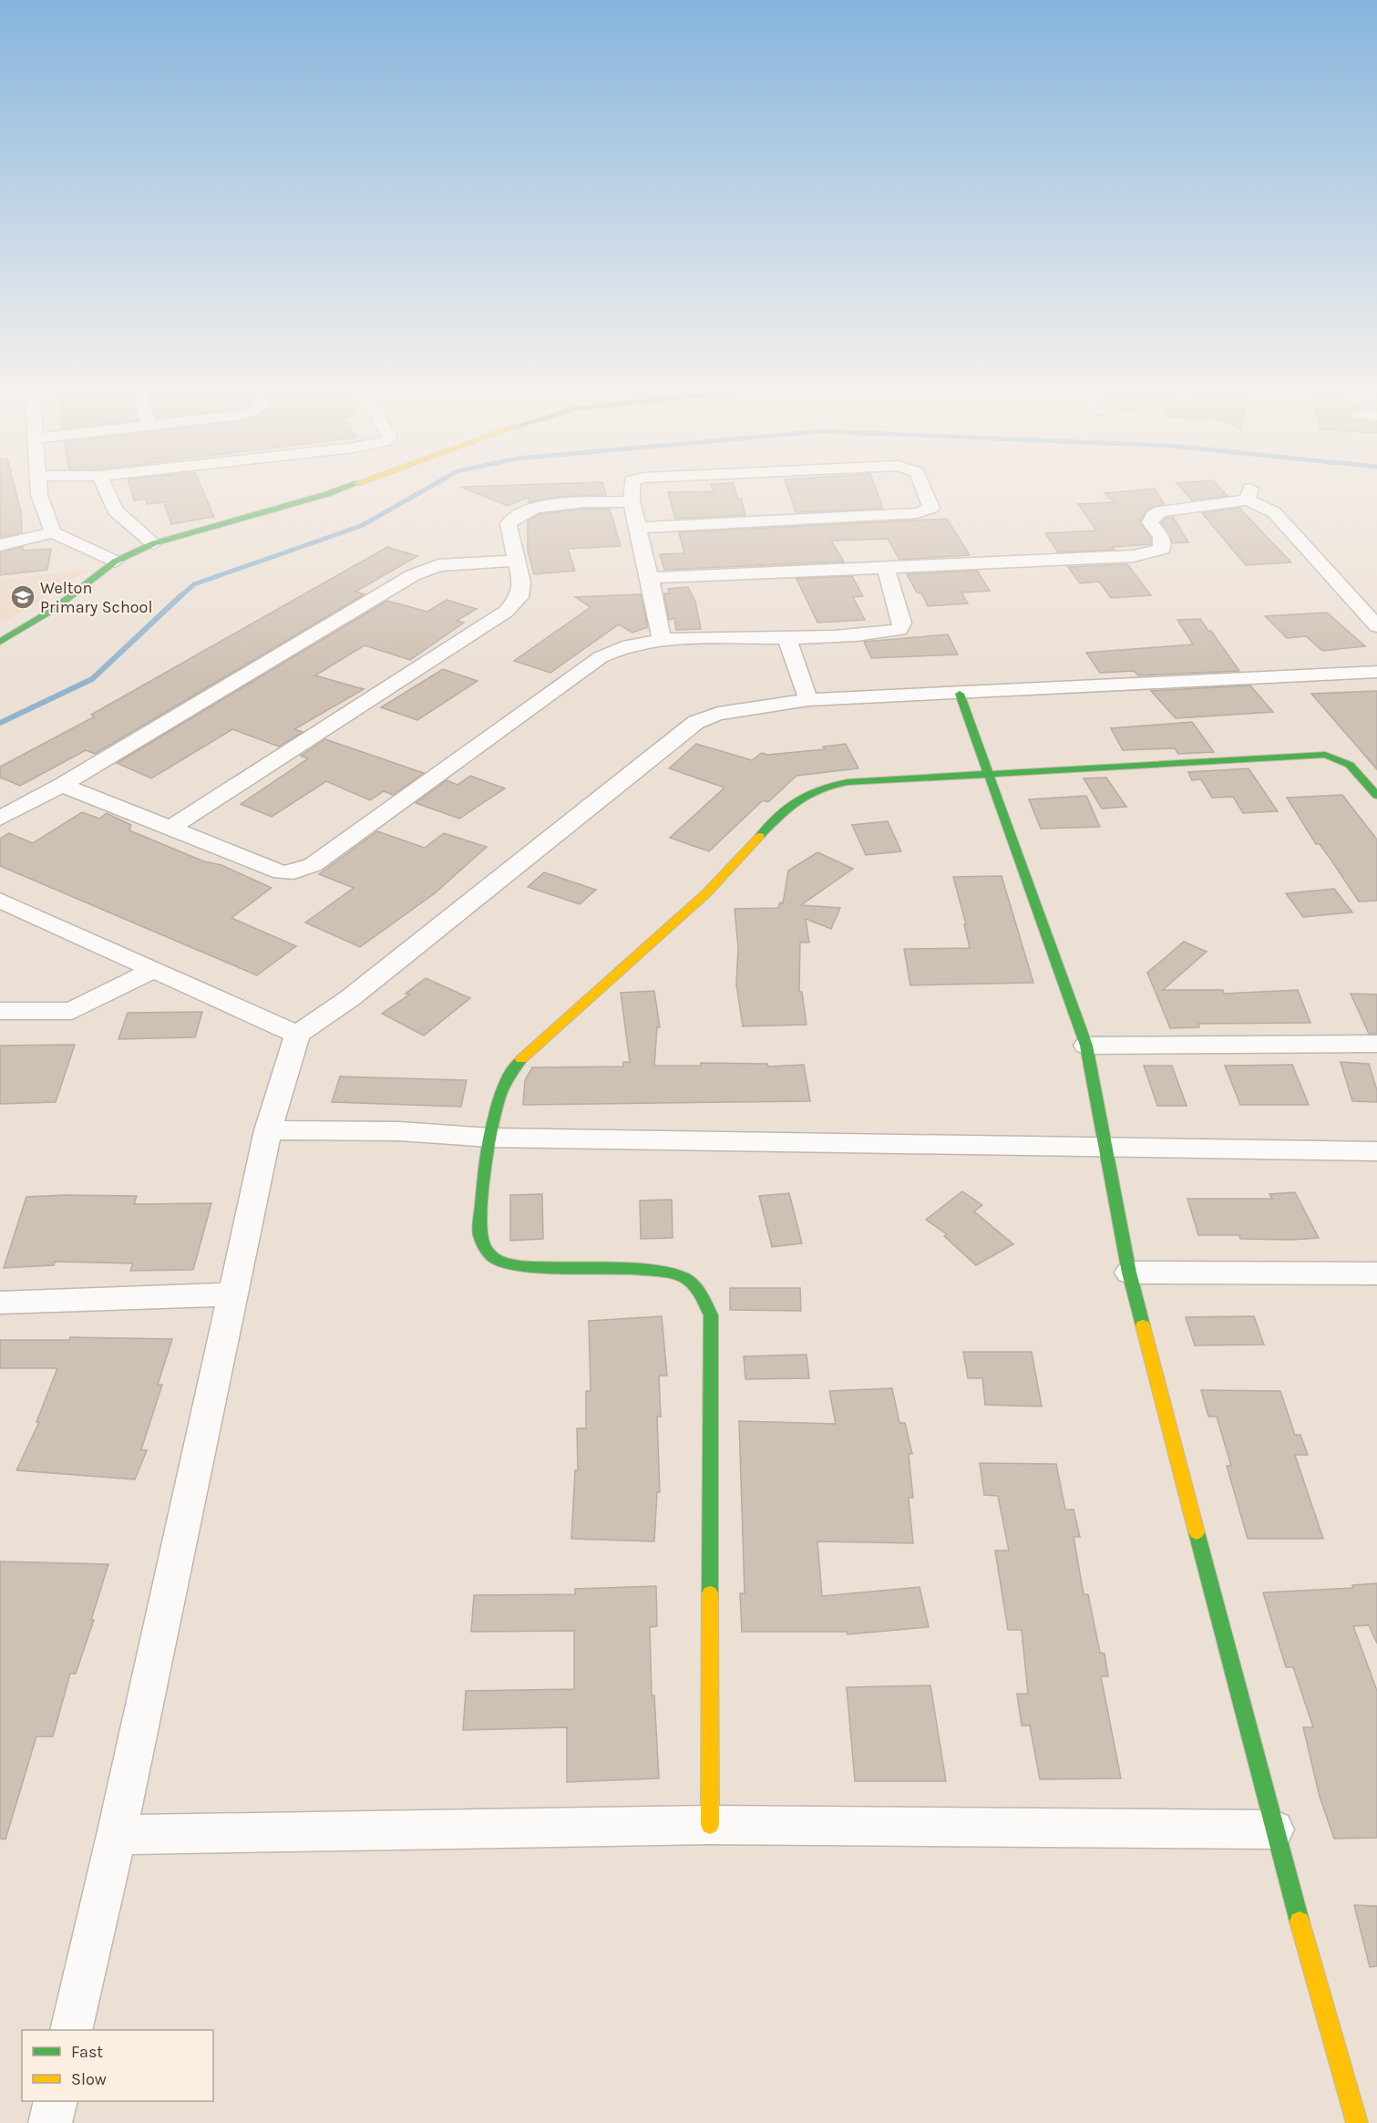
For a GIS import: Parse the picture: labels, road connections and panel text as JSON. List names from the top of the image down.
{
  "places": {
    "school or university": ["Welton Primary School"]
  },
  "legend": ["Fast", "Slow"]
}
